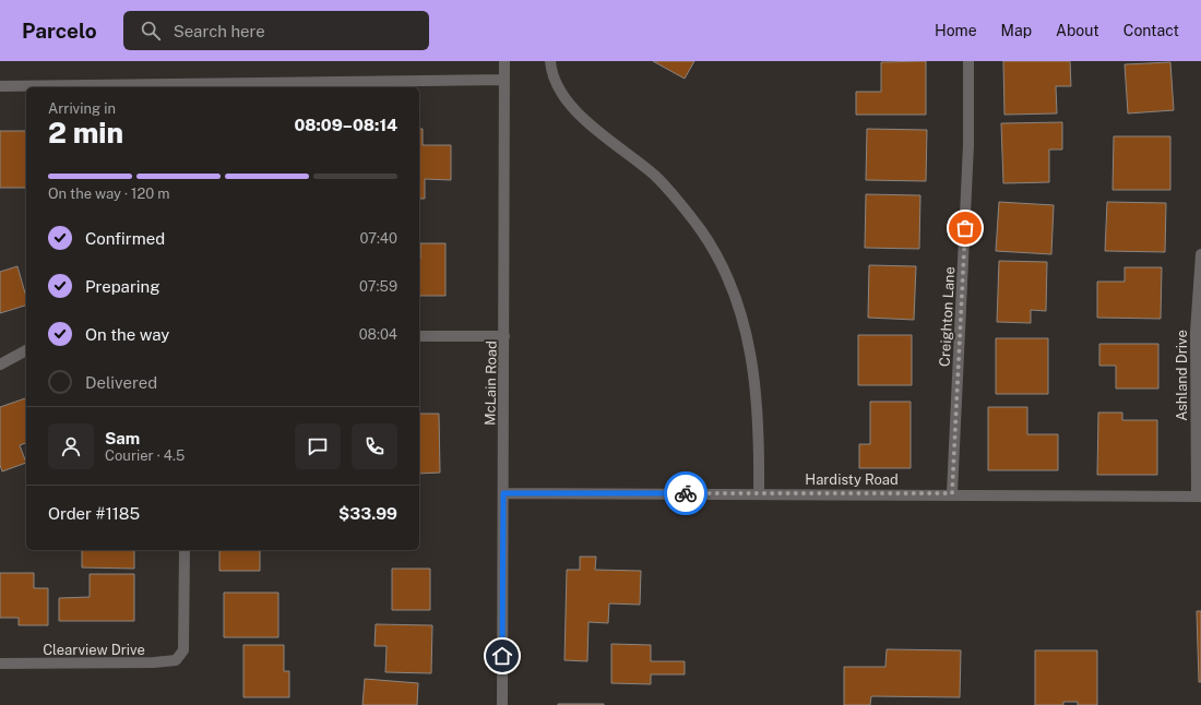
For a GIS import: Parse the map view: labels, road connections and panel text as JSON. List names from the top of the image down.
{
  "streets": {
    "street": [
      "Creighton Lane",
      "Ashland Drive",
      "McLain Road",
      "Hardisty Road",
      "Clearview Drive"
    ]
  },
  "crossings": [
    ["Creighton Lane", "Hardisty Road"],
    ["Ashland Drive", "Hardisty Road"],
    ["McLain Road", "Hardisty Road"]
  ],
  "page": {
    "header": "Parcelo",
    "search": "Search here",
    "nav": [
      "Home",
      "Map",
      "About",
      "Contact"
    ],
    "heading": ["2 min", "Arriving in", "08:09–08:14"],
    "panel": [
      "Sam",
      "Courier · 4.5",
      "Order #1185",
      "$33.99"
    ],
    "bar": "On the way · 120 m",
    "list": [
      ["Confirmed", "07:40"],
      ["Preparing", "07:59"],
      ["On the way", "08:04"],
      "Delivered"
    ]
  }
}
